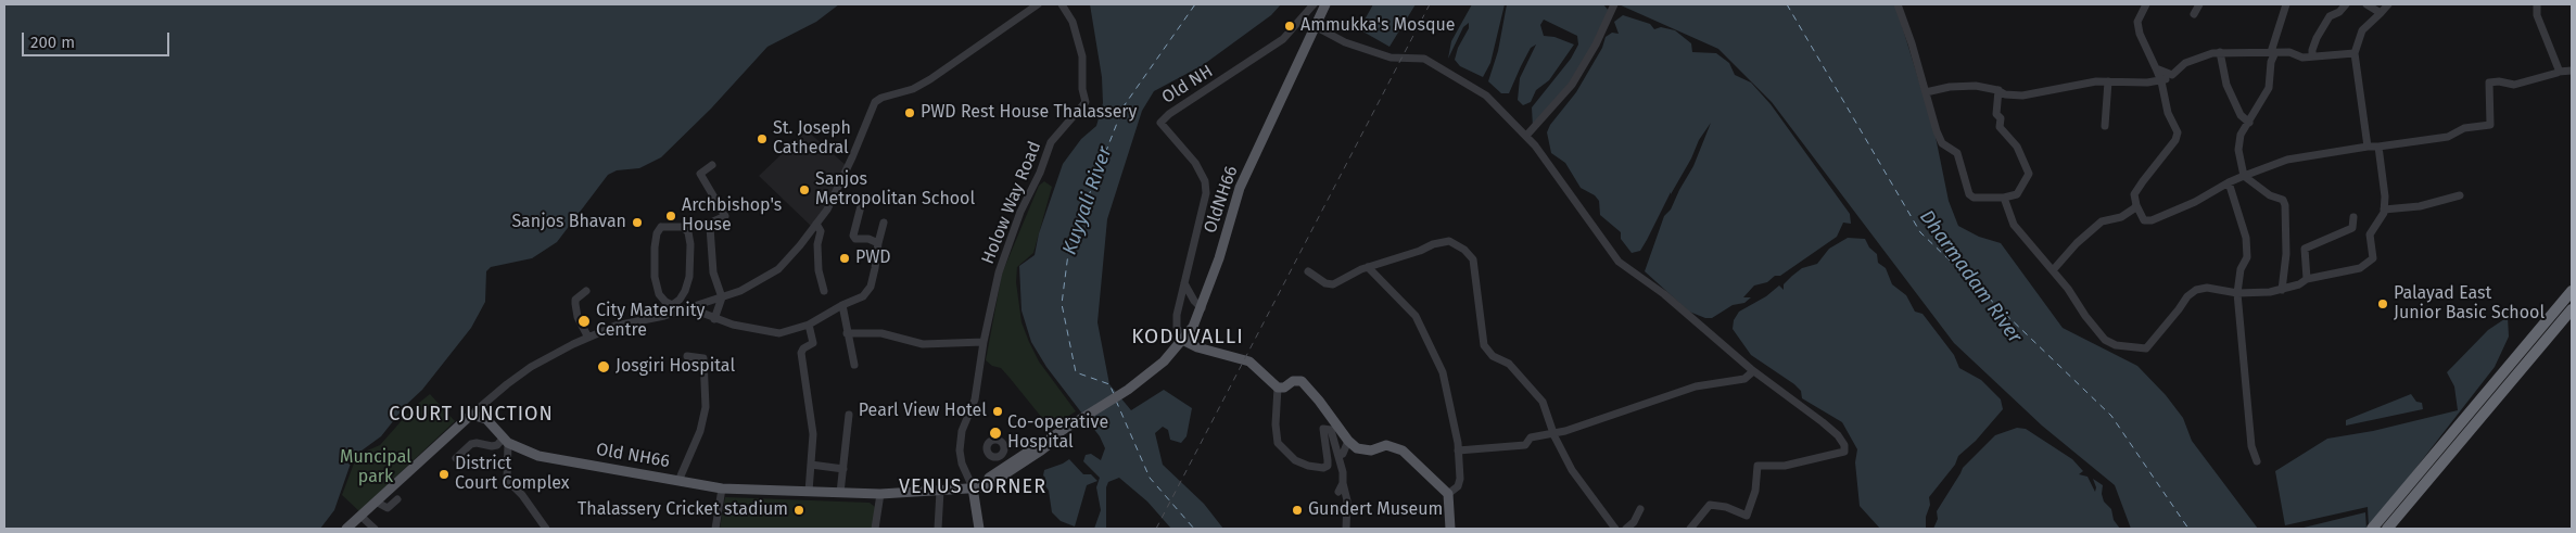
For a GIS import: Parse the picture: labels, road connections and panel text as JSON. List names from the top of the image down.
{
  "streets": {
    "main road": ["OldNH66", "Old NH66"],
    "street": ["Old NH", "Holow Way Road"]
  },
  "crossings": [
    ["Old NH", "OldNH66"],
    ["OldNH66", "Old NH66"],
    ["Holow Way Road", "Old NH66"]
  ],
  "districts": ["KODUVALLI", "COURT JUNCTION", "VENUS CORNER"],
  "water": ["Kuyyali River", "Dharmadam River"],
  "parks": ["Muncipal park"],
  "places": [
    "Ammukka's Mosque",
    "PWD Rest House Thalassery",
    "St. Joseph Cathedral",
    "Sanjos Metropolitan School",
    "Archbishop's House",
    "Sanjos Bhavan",
    "PWD",
    "Palayad East Junior Basic School",
    "City Maternity Centre",
    "Josgiri Hospital",
    "Pearl View Hotel",
    "Co-operative Hospital",
    "District Court Complex",
    "Thalassery Cricket stadium",
    "Gundert Museum"
  ],
  "scale_bar": "200 m"
}
